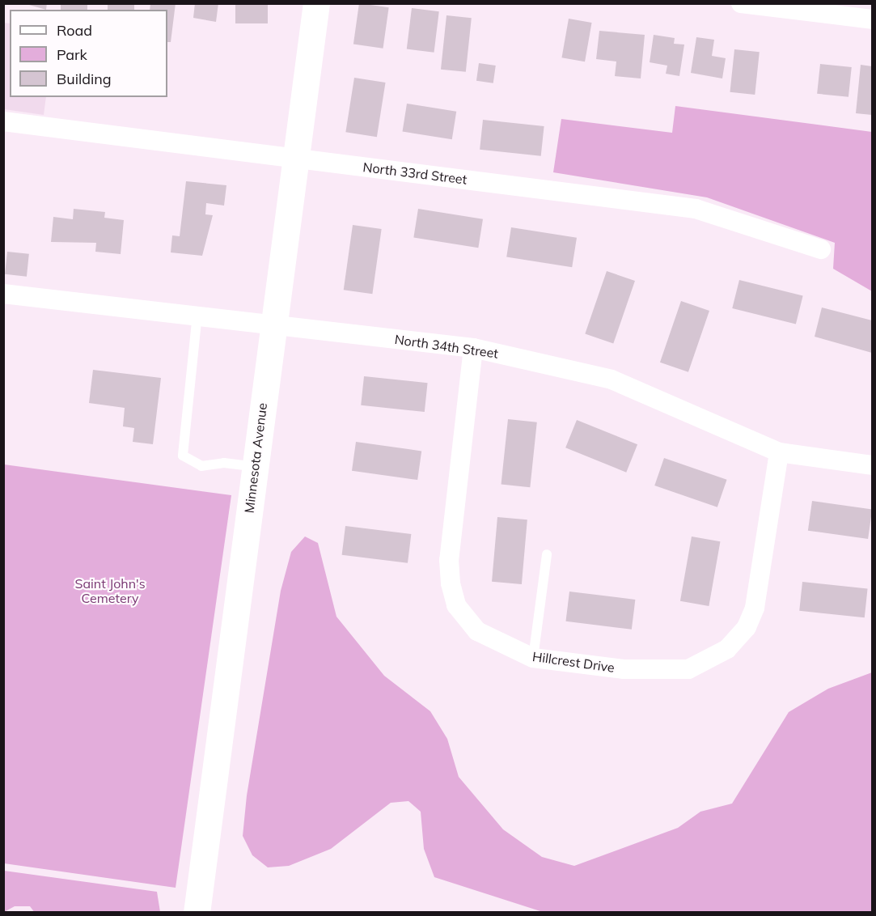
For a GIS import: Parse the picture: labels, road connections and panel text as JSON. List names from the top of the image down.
{
  "streets": {
    "main road": ["Minnesota Avenue"],
    "street": ["North 33rd Street", "North 34th Street", "Hillcrest Drive"]
  },
  "crossings": [
    ["North 33rd Street", "Minnesota Avenue"],
    ["North 34th Street", "Minnesota Avenue"],
    ["North 34th Street", "Hillcrest Drive"]
  ],
  "parks": ["Saint John's Cemetery"],
  "legend": ["Road", "Park", "Building"]
}
